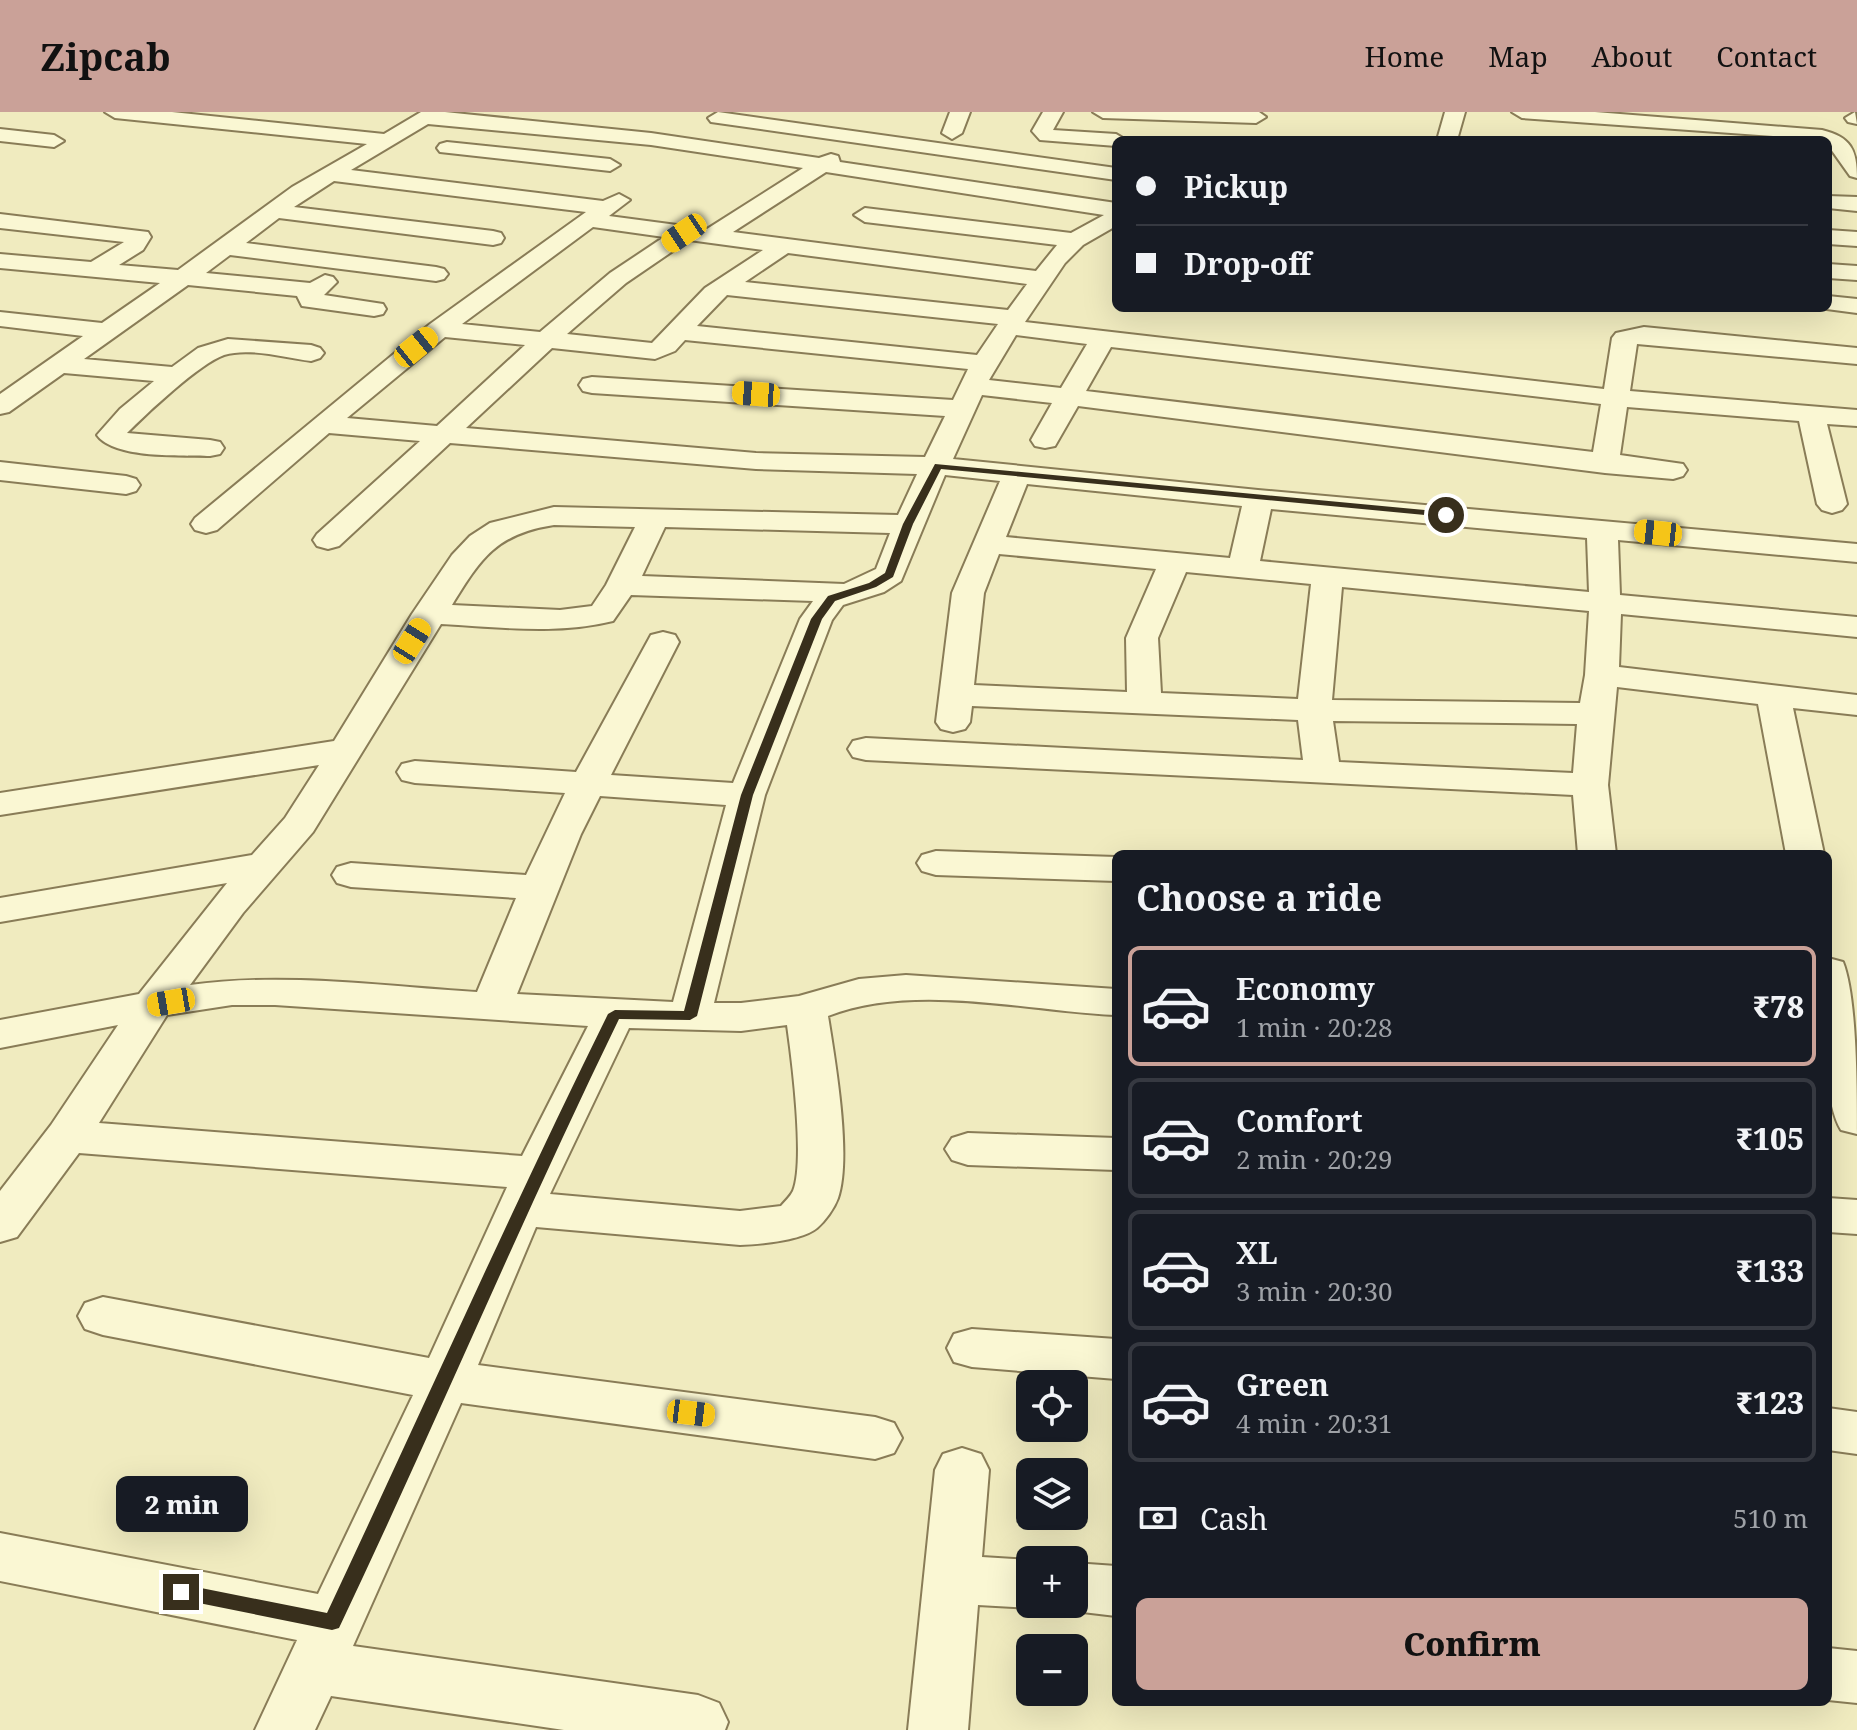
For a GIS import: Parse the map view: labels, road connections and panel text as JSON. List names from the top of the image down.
{
  "page": {
    "header": "Zipcab",
    "nav": [
      "Home",
      "Map",
      "About",
      "Contact"
    ],
    "banner": ["Pickup", "Drop-off"],
    "heading": "Choose a ride",
    "list": [
      {
        "name": "Economy",
        "note": "1 min · 20:28",
        "value": "₹78"
      },
      {
        "name": "Comfort",
        "note": "2 min · 20:29",
        "value": "₹105"
      },
      {
        "name": "XL",
        "note": "3 min · 20:30",
        "value": "₹133"
      },
      {
        "name": "Green",
        "note": "4 min · 20:31",
        "value": "₹123"
      }
    ],
    "map_buttons": ["+", "−"],
    "pay": ["Cash", "510 m"],
    "bubble": "2 min",
    "buttons": "Confirm"
  }
}
